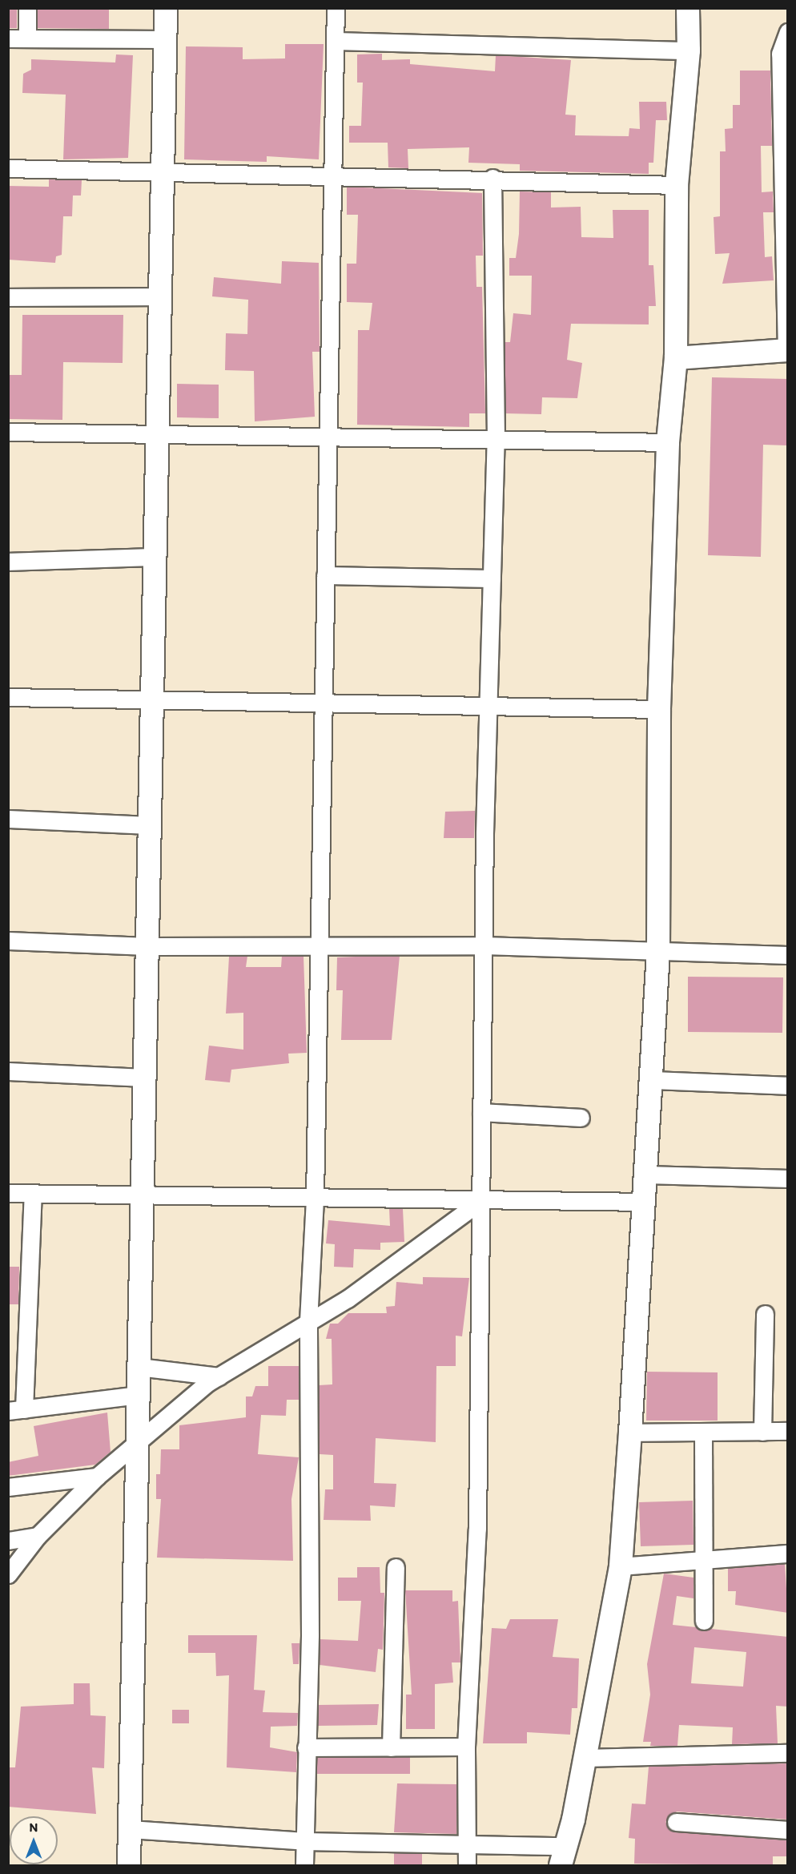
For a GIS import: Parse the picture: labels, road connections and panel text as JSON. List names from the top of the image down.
{
  "north": "top"
}
